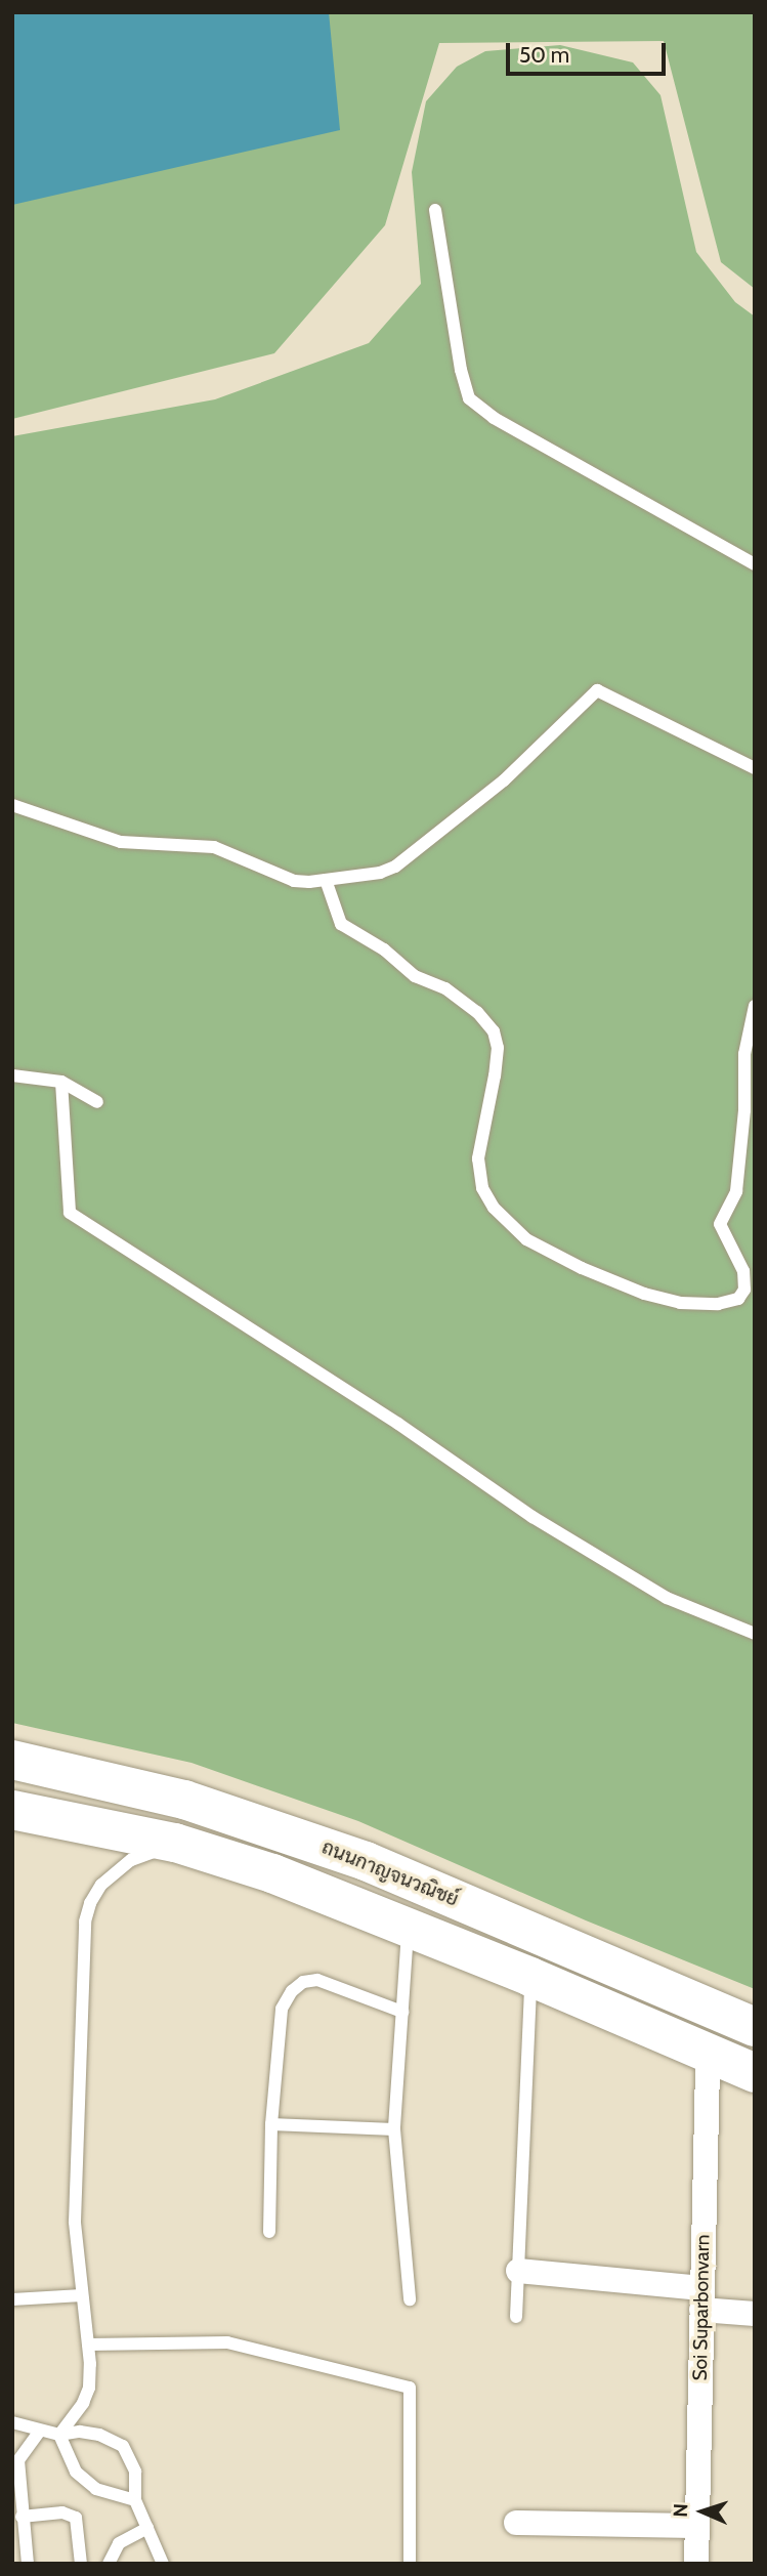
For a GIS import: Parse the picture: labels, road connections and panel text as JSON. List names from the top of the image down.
{
  "streets": {
    "main road": ["ถนนกาญจนวณิชย์"],
    "street": ["Soi Suparbonvarn"]
  },
  "scale_bar": "50 m",
  "north": "left"
}
